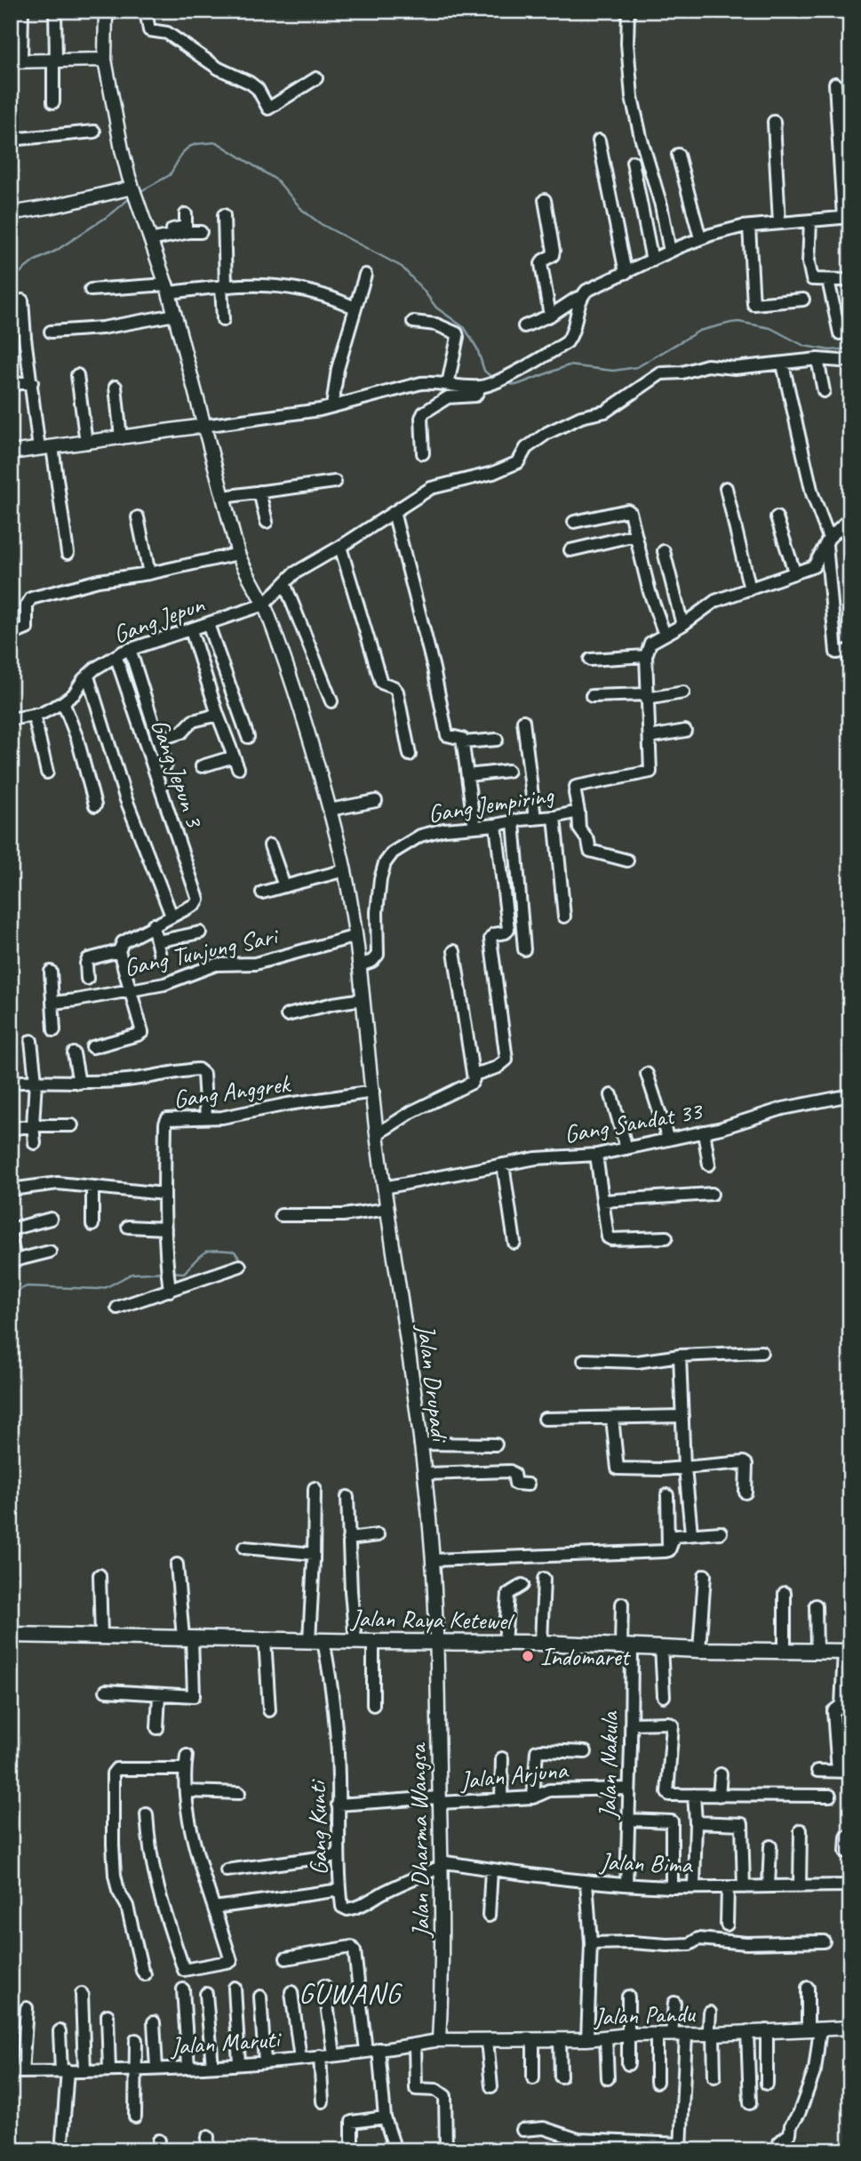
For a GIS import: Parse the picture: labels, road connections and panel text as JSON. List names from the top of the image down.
{
  "streets": {
    "main road": ["Jalan Raya Ketewel"],
    "street": [
      "Gang Jepun",
      "Gang Jepun 3",
      "Gang Jempiring",
      "Gang Tunjung Sari",
      "Gang Anggrek",
      "Gang Sandat 33",
      "Jalan Drupadi",
      "Jalan Nakula",
      "Jalan Arjuna",
      "Gang Kunti",
      "Jalan Dharma Wangsa",
      "Jalan Bima",
      "Jalan Pandu",
      "Jalan Maruti"
    ]
  },
  "crossings": [
    ["Gang Jepun", "Gang Jepun 3"],
    ["Gang Jepun", "Jalan Drupadi"],
    ["Gang Jempiring", "Jalan Drupadi"],
    ["Gang Tunjung Sari", "Jalan Drupadi"],
    ["Gang Anggrek", "Jalan Drupadi"],
    ["Gang Sandat 33", "Jalan Drupadi"],
    ["Jalan Drupadi", "Jalan Raya Ketewel"],
    ["Jalan Drupadi", "Jalan Dharma Wangsa"],
    ["Jalan Raya Ketewel", "Jalan Nakula"],
    ["Jalan Raya Ketewel", "Gang Kunti"],
    ["Jalan Raya Ketewel", "Jalan Dharma Wangsa"],
    ["Jalan Nakula", "Jalan Arjuna"],
    ["Jalan Nakula", "Jalan Bima"],
    ["Jalan Arjuna", "Gang Kunti"],
    ["Jalan Arjuna", "Jalan Dharma Wangsa"],
    ["Gang Kunti", "Jalan Dharma Wangsa"],
    ["Gang Kunti", "Jalan Bima"],
    ["Jalan Dharma Wangsa", "Jalan Bima"],
    ["Jalan Dharma Wangsa", "Jalan Pandu"],
    ["Jalan Dharma Wangsa", "Jalan Maruti"],
    ["Jalan Pandu", "Jalan Maruti"]
  ],
  "districts": ["GUWANG"],
  "places": ["Indomaret"]
}
